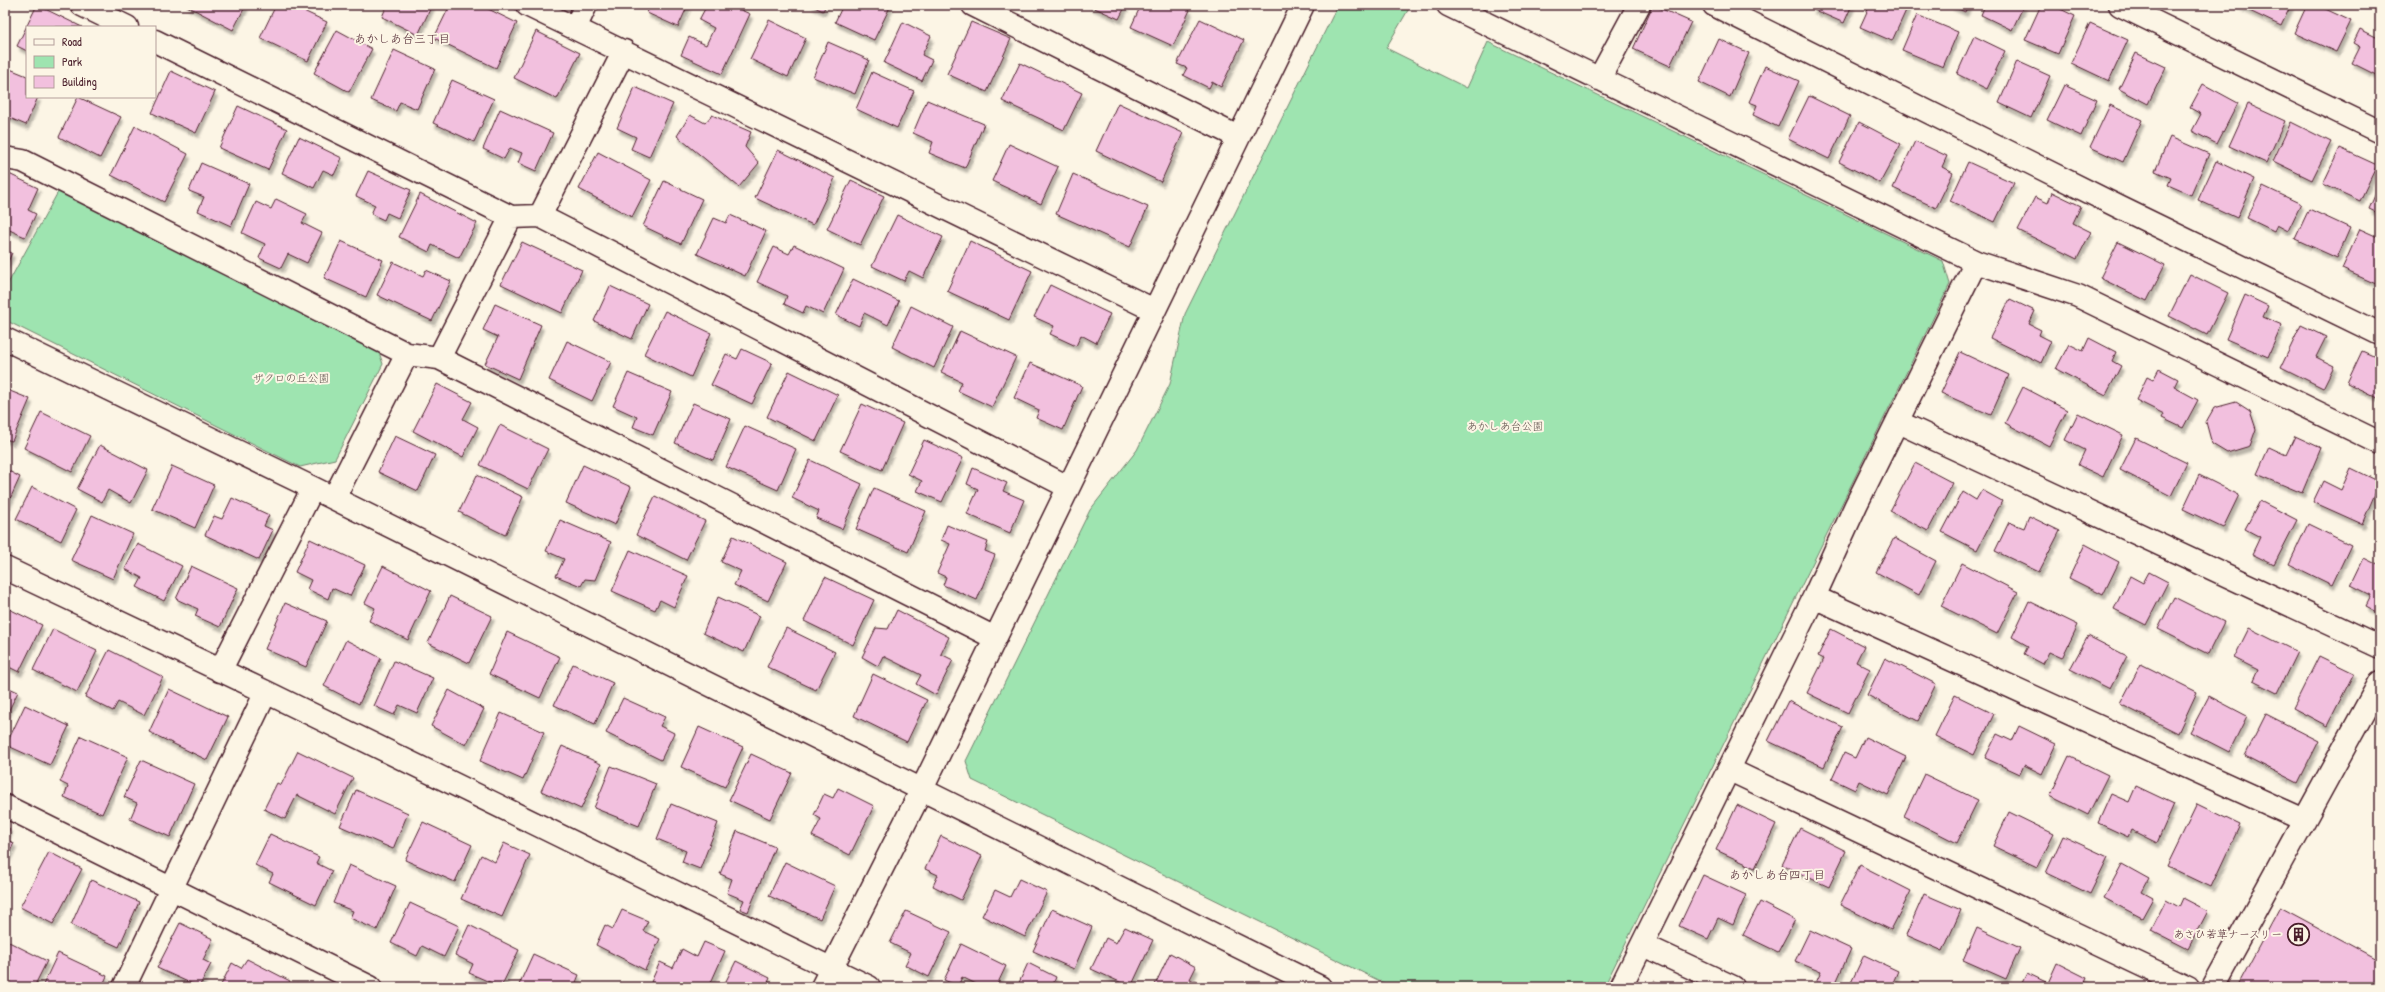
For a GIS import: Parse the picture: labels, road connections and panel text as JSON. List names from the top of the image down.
{
  "districts": ["あかしあ台三丁目", "あかしあ台四丁目"],
  "parks": ["ザクロの丘公園", "あかしあ台公園"],
  "places": {
    "building": ["あさひ若草ナースリー"]
  },
  "legend": ["Road", "Park", "Building"]
}
